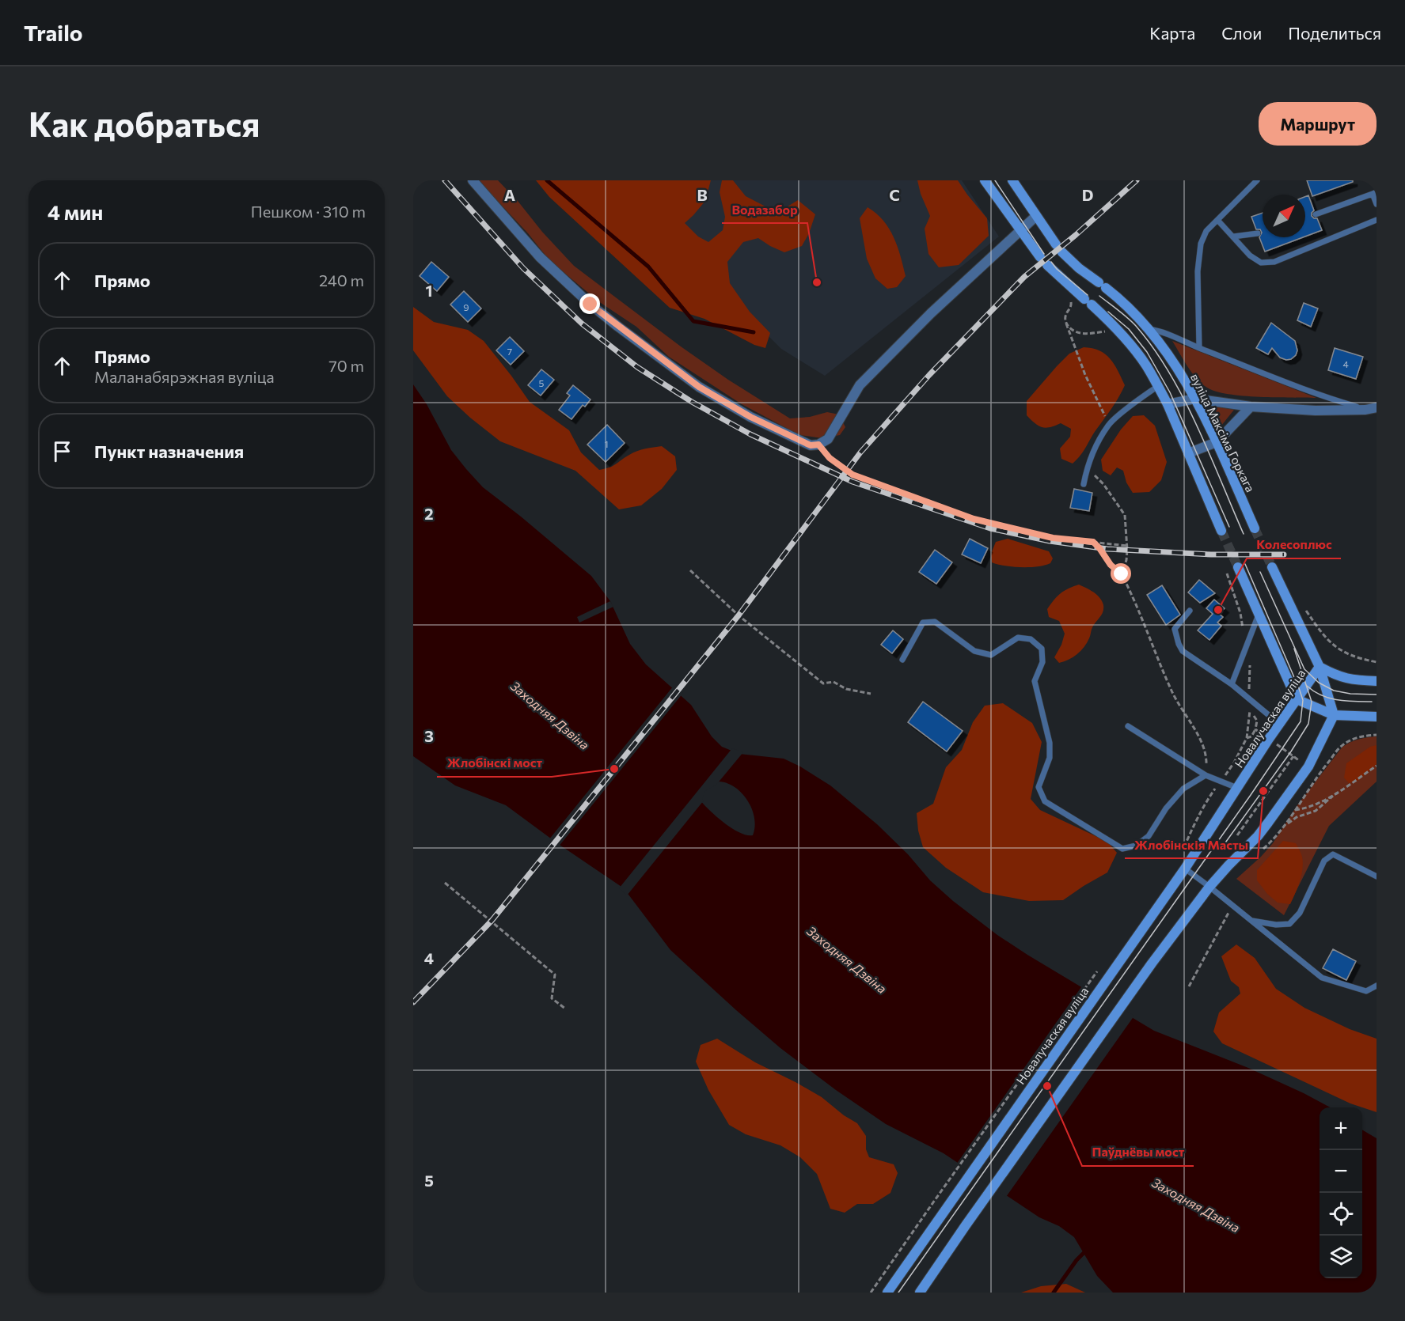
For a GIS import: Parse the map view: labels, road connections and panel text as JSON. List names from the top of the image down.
{
  "streets": {
    "main road": ["вуліца Максіма Горкага", "Новалучаская вуліца"]
  },
  "water": ["Заходняя Дзвіна"],
  "places": [
    "Водазабор",
    "Колесоплюс",
    "Жлобінскі мост",
    "Жлобінскія Масты",
    "Паўднёвы мост"
  ],
  "house_numbers": [
    "9",
    "7",
    "4",
    "5",
    "1"
  ],
  "north": "top right",
  "page": {
    "header": "Trailo",
    "nav": ["Карта", "Слои", "Поделиться"],
    "buttons": "Маршрут",
    "title": "Как добраться",
    "heading": ["4 мин", "Пешком · 310 m"],
    "list": [
      ["Прямо", "240 m"],
      ["Прямо", "Маланабярэжная вуліца", "70 m"],
      "Пункт назначения"
    ],
    "map_buttons": ["+", "−"]
  },
  "grid": {
    "columns": [
      "A",
      "B",
      "C",
      "D"
    ],
    "rows": [
      "1",
      "2",
      "3",
      "4",
      "5"
    ]
  }
}
